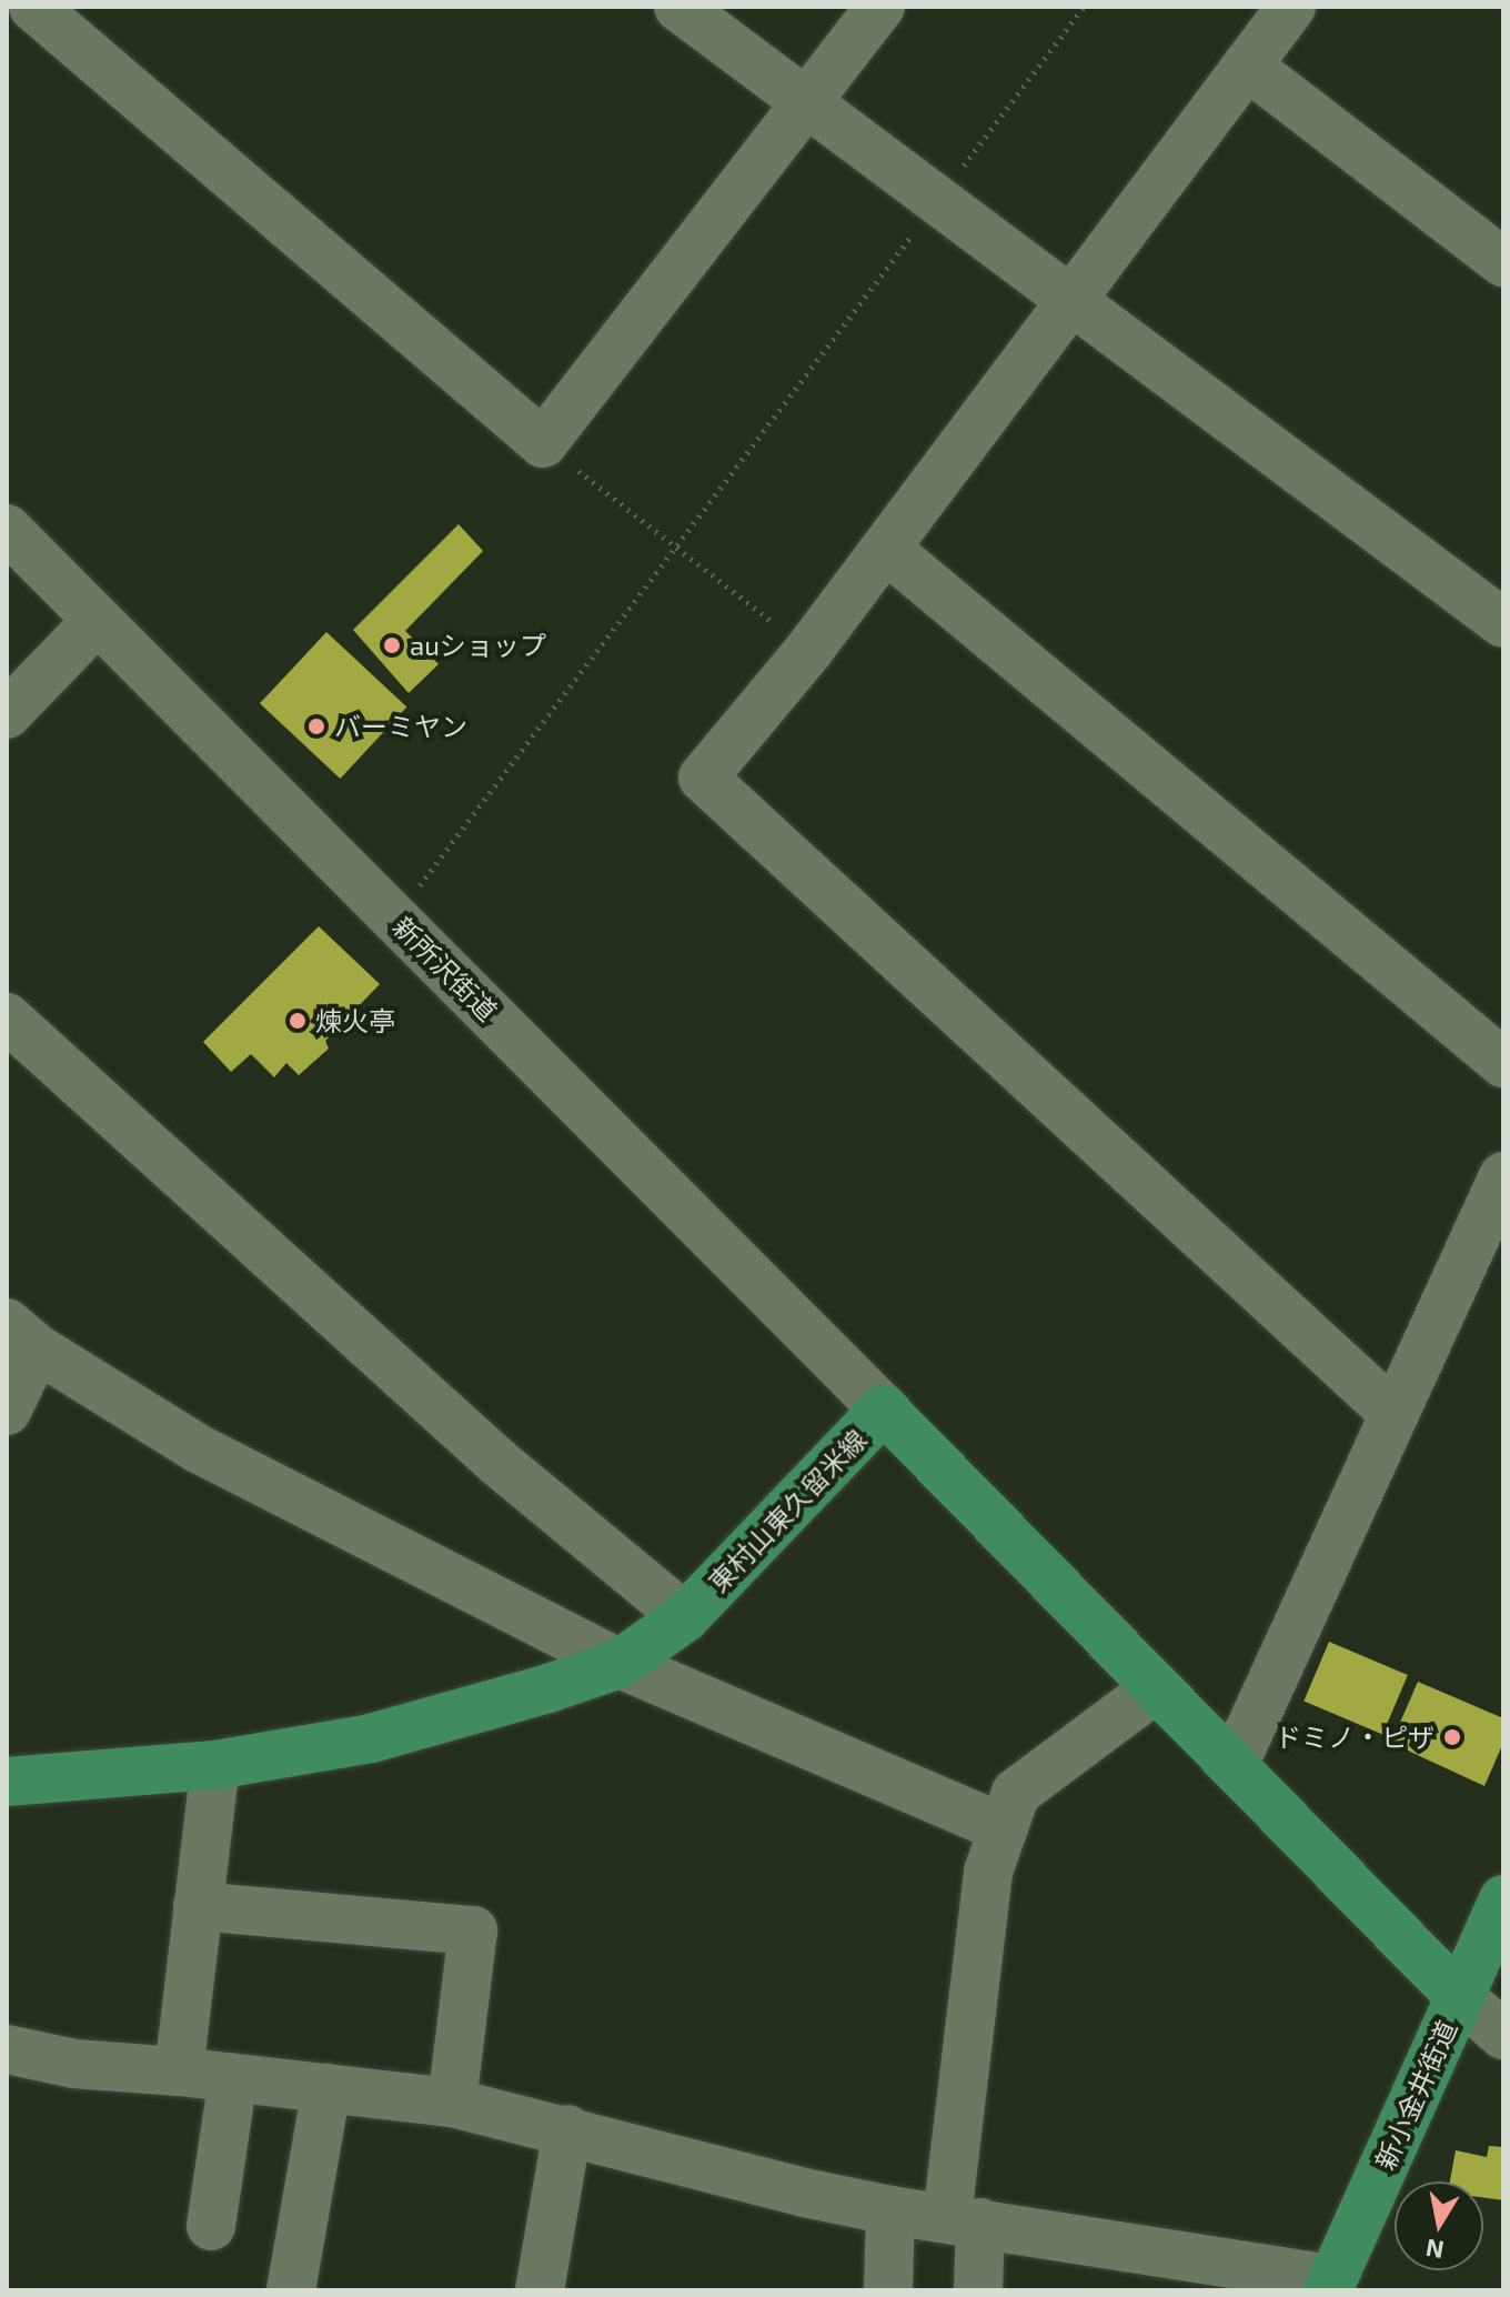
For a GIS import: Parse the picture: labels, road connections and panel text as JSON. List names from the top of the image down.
{
  "streets": {
    "main road": ["東村山東久留米線", "新小金井街道"],
    "street": ["新所沢街道"]
  },
  "crossings": [
    ["新所沢街道", "東村山東久留米線"],
    ["東村山東久留米線", "新小金井街道"]
  ],
  "places": [
    "auショップ",
    "バーミヤン",
    "煉火亭",
    "ドミノ・ピザ"
  ],
  "north": "bottom"
}
